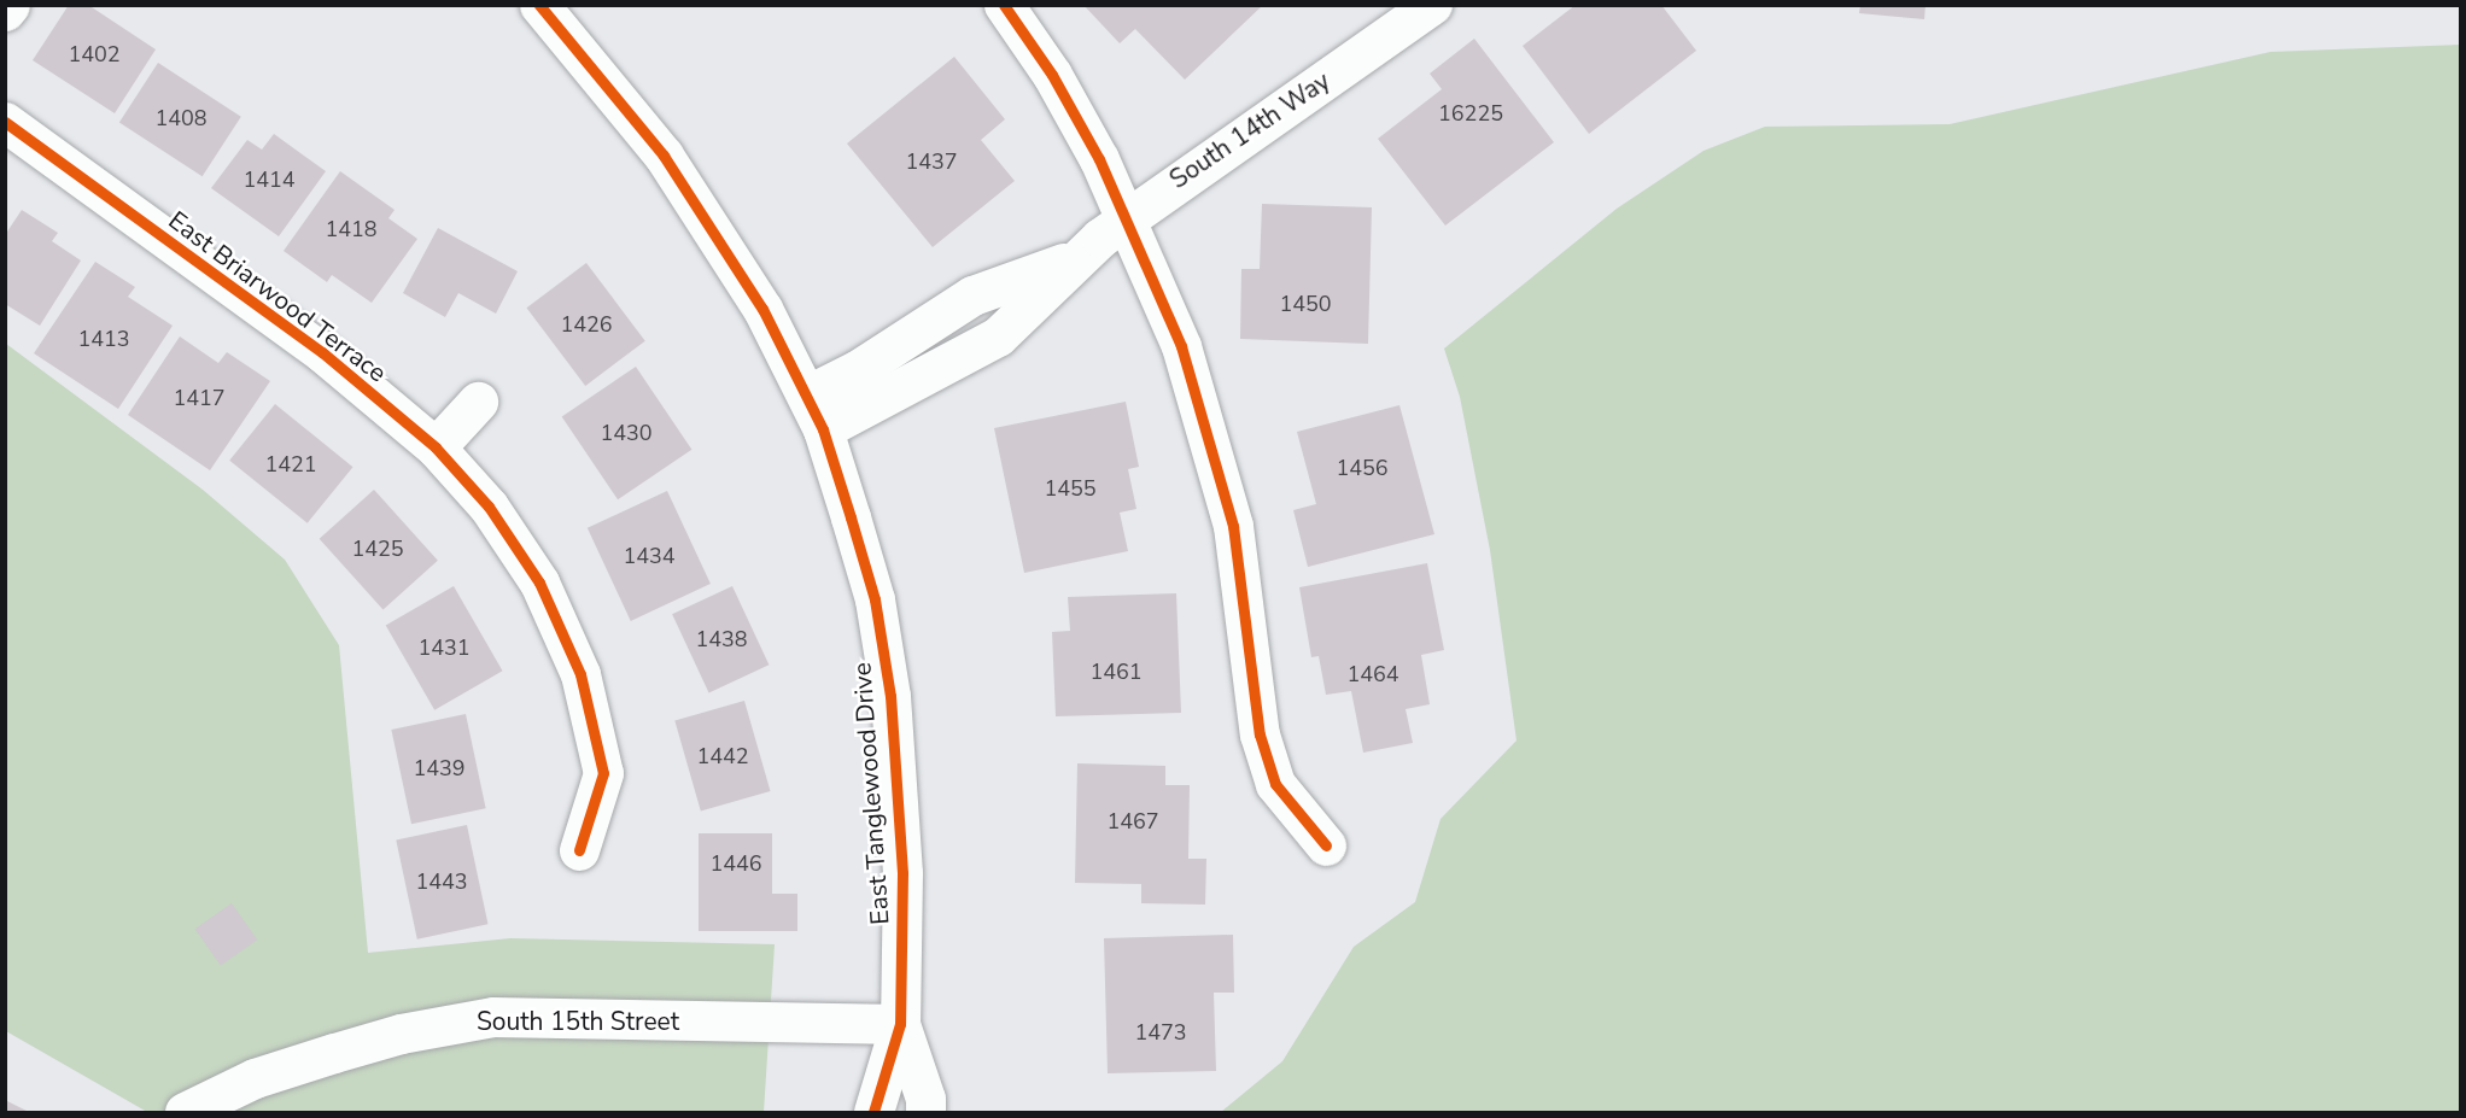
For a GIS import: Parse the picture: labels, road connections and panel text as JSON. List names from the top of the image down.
{
  "streets": {
    "street": [
      "South 14th Way",
      "East Briarwood Terrace",
      "East Tanglewood Drive",
      "South 15th Street"
    ]
  },
  "crossings": [
    ["South 14th Way", "East Tanglewood Drive"],
    ["East Tanglewood Drive", "South 15th Street"]
  ],
  "house_numbers": [
    "1402",
    "16225",
    "1408",
    "1437",
    "1414",
    "1418",
    "1450",
    "1426",
    "1413",
    "1417",
    "1430",
    "1421",
    "1456",
    "1455",
    "1425",
    "1434",
    "1438",
    "1431",
    "1461",
    "1464",
    "1442",
    "1439",
    "1467",
    "1446",
    "1443",
    "1473"
  ]
}
